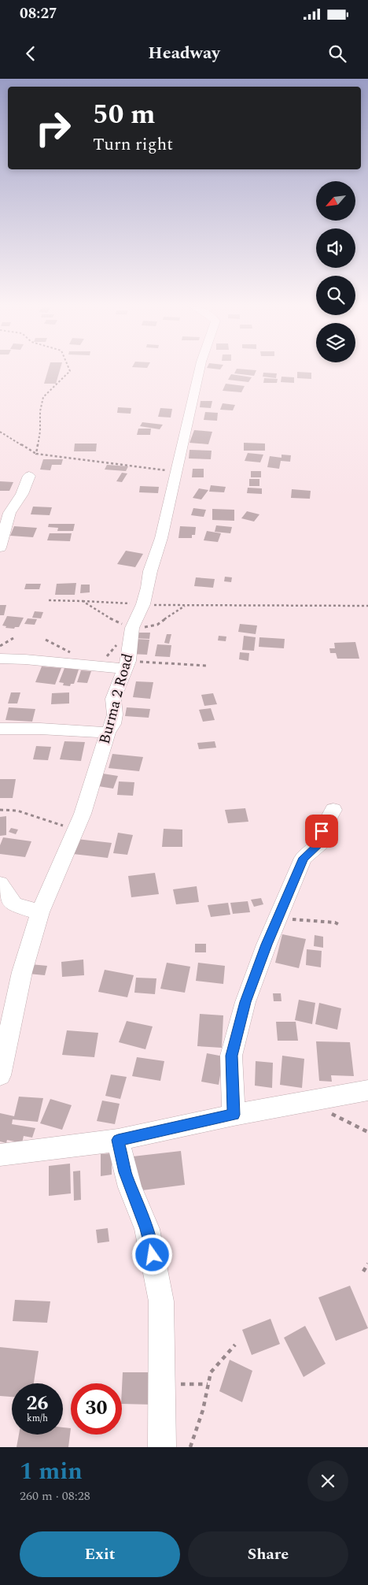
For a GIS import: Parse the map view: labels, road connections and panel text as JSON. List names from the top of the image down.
{
  "streets": {
    "street": ["Burma 2 Road"]
  },
  "north": "bottom left",
  "page": {
    "status": "08:27",
    "header": "Headway",
    "turn": ["50 m", "Turn right"],
    "speed": "26 km/h",
    "limit": "30",
    "heading": ["1 min", "260 m · 08:28"],
    "buttons": ["Exit", "Share"]
  }
}
